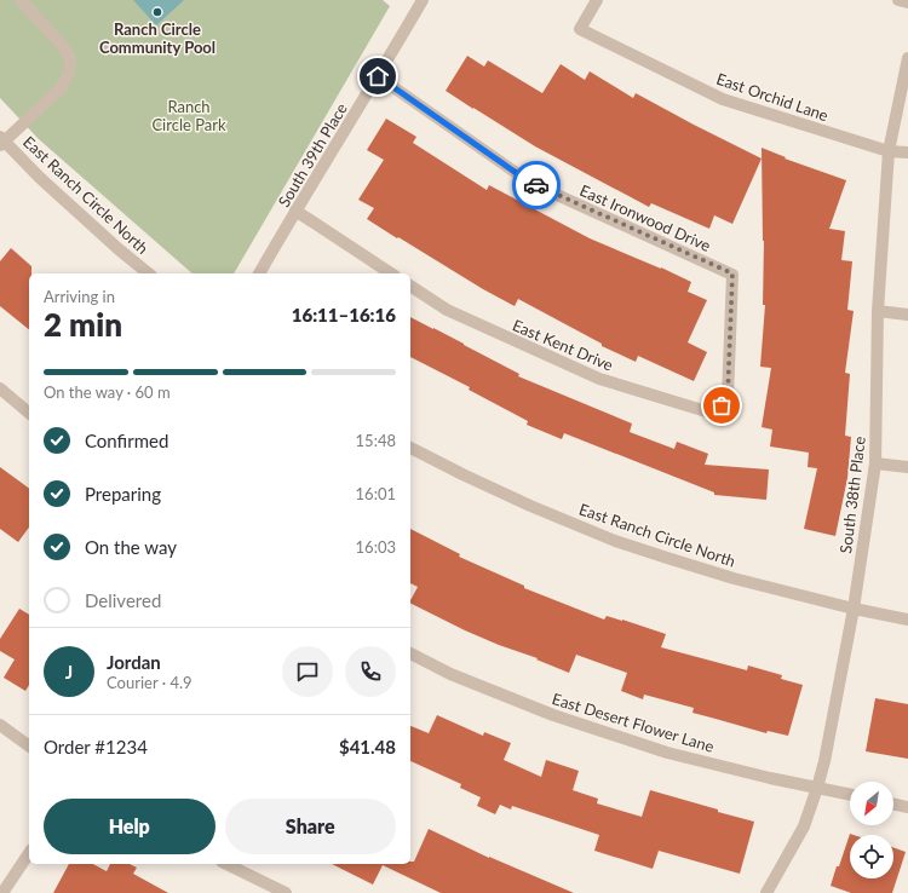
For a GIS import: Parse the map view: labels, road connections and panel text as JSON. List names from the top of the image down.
{
  "streets": {
    "street": [
      "East Orchid Lane",
      "South 39th Place",
      "East Ranch Circle North",
      "East Ironwood Drive",
      "East Kent Drive",
      "South 38th Place",
      "East Desert Flower Lane"
    ]
  },
  "crossings": [
    ["East Orchid Lane", "South 38th Place"],
    ["South 39th Place", "East Ironwood Drive"],
    ["East Ranch Circle North", "South 38th Place"],
    ["East Ironwood Drive", "East Kent Drive"],
    ["South 38th Place", "East Desert Flower Lane"]
  ],
  "parks": ["Ranch Circle Park"],
  "places": ["Ranch Circle Community Pool"],
  "north": "bottom left",
  "page": {
    "heading": ["2 min", "Arriving in", "16:11–16:16"],
    "panel": [
      "Jordan",
      "Courier · 4.9",
      "Order #1234",
      "$41.48"
    ],
    "bar": "On the way · 60 m",
    "list": [
      ["Confirmed", "15:48"],
      ["Preparing", "16:01"],
      ["On the way", "16:03"],
      "Delivered"
    ],
    "round": "J",
    "buttons": ["Help", "Share"]
  }
}
